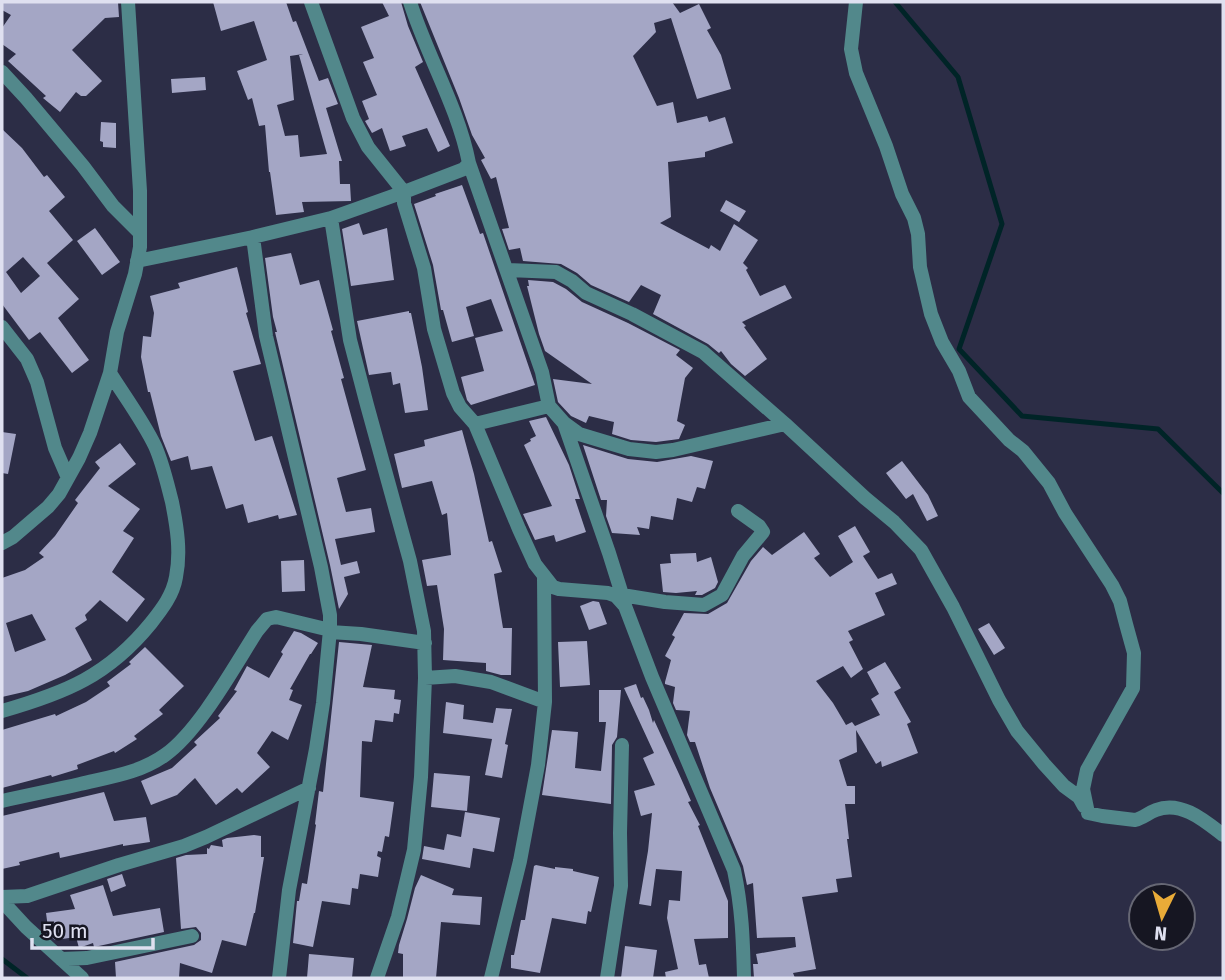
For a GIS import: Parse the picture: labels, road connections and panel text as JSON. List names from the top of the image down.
{
  "scale_bar": "50 m",
  "north": "bottom"
}
